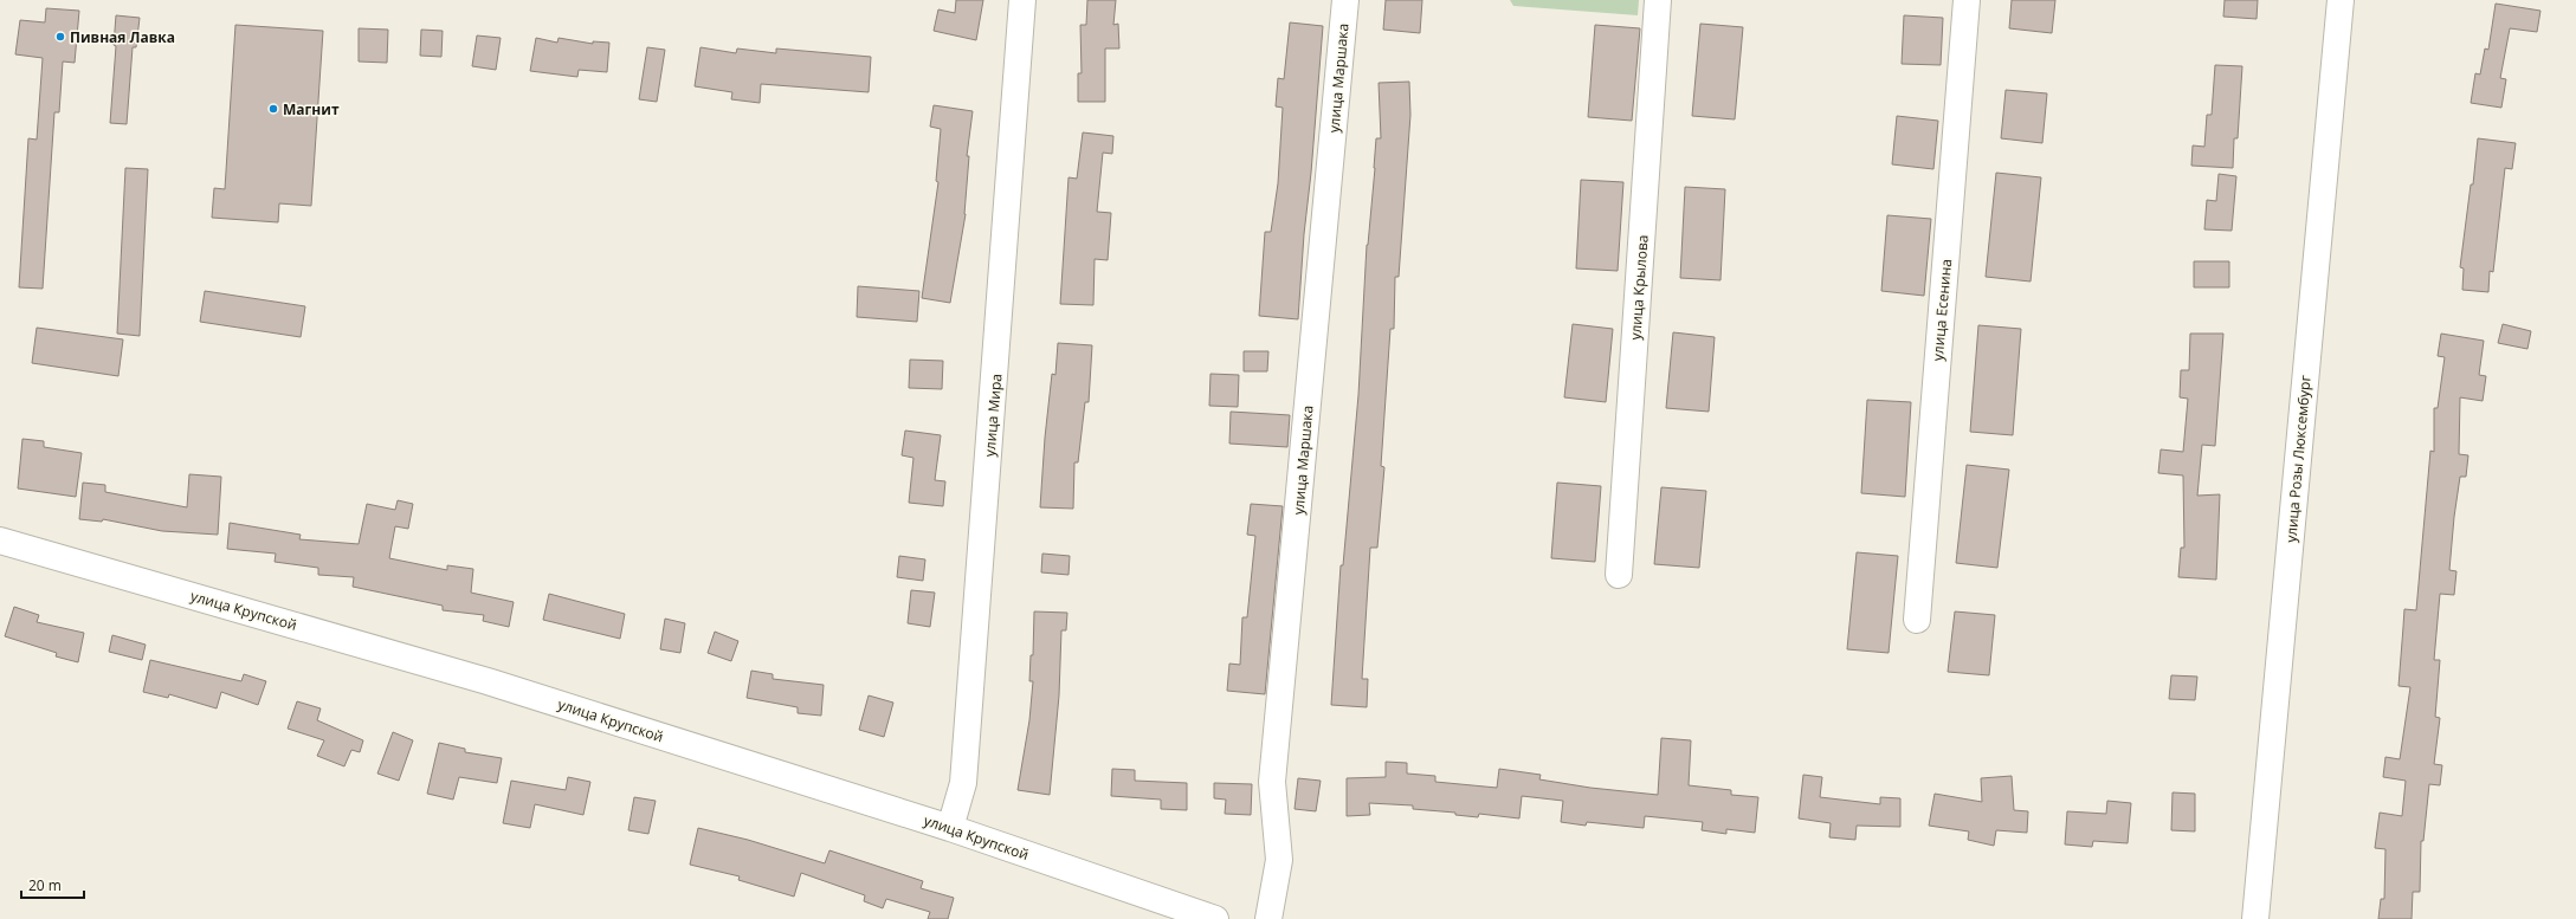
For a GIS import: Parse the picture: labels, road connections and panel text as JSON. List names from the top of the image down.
{
  "streets": {
    "street": [
      "улица Маршака",
      "улица Крылова",
      "улица Есенина",
      "улица Мира",
      "улица Розы Люксембург",
      "улица Крупской"
    ]
  },
  "crossings": [
    ["улица Мира", "улица Крупской"]
  ],
  "places": ["Пивная Лавка", "Магнит"],
  "scale_bar": "20 m"
}
